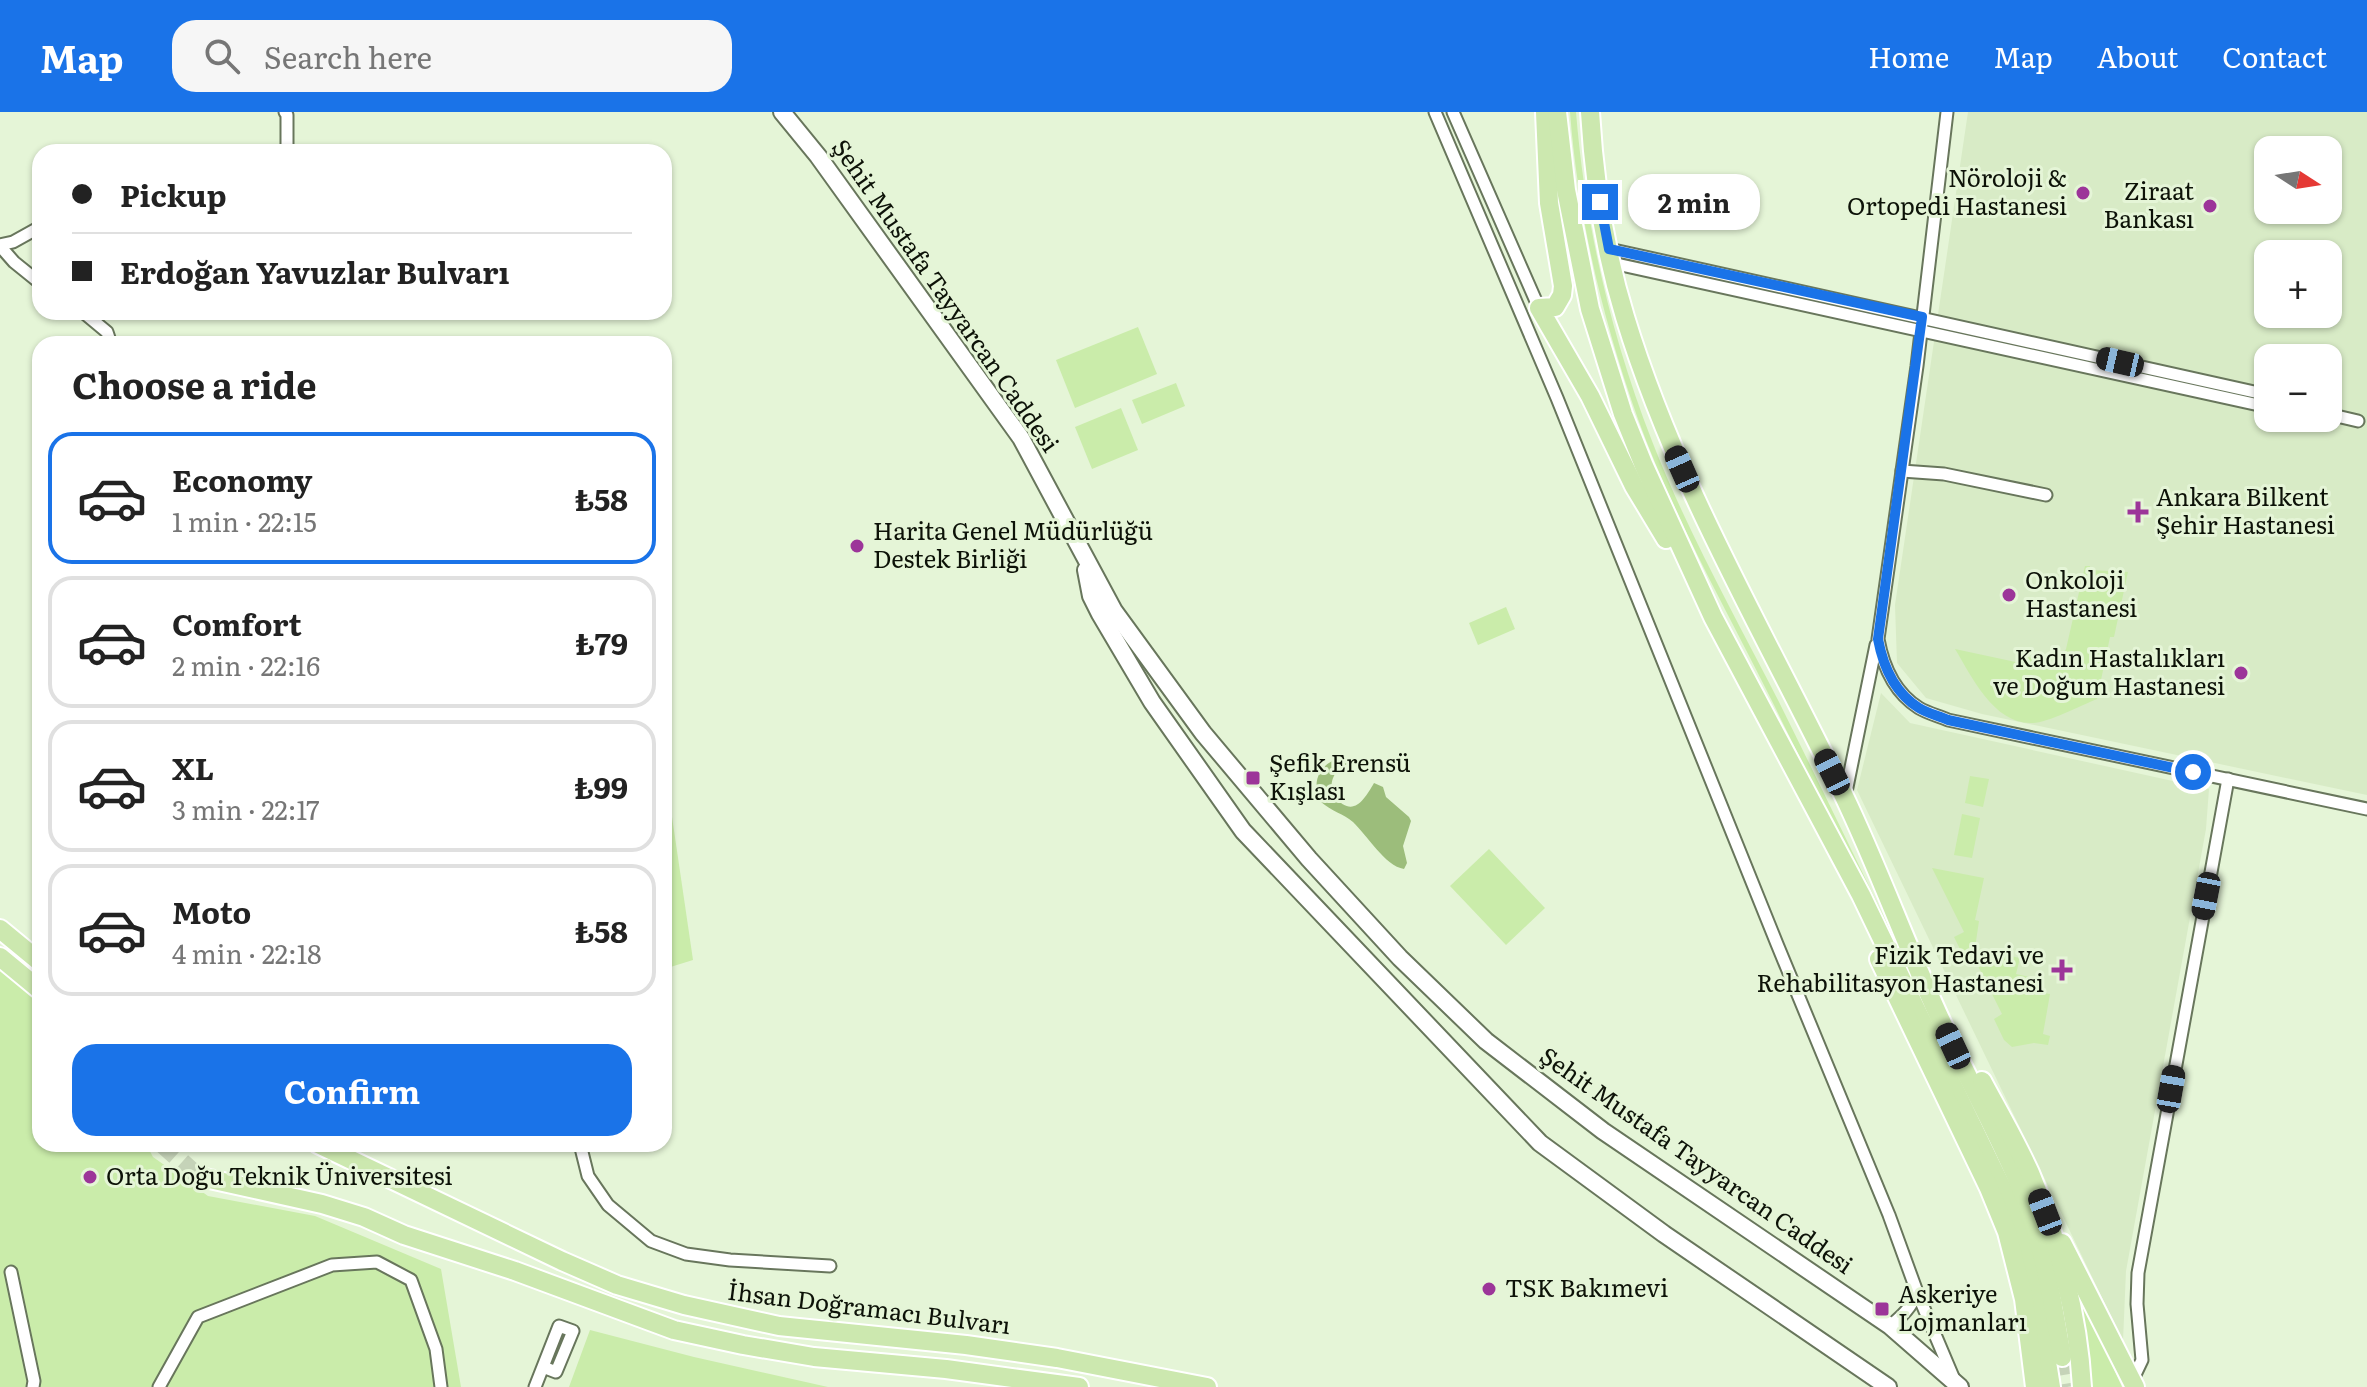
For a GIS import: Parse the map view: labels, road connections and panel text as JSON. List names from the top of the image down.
{
  "streets": {
    "main road": ["Şehit Mustafa Tayyarcan Caddesi", "İhsan Doğramacı Bulvarı"]
  },
  "places": {
    "other": [
      "Nöroloji & Ortopedi Hastanesi",
      "Ziraat Bankası",
      "Harita Genel Müdürlüğü Destek Birliği",
      "Onkoloji Hastanesi",
      "Kadın Hastalıkları ve Doğum Hastanesi",
      "Orta Doğu Teknik Üniversitesi",
      "TSK Bakımevi"
    ],
    "health": ["Ankara Bilkent Şehir Hastanesi", "Fizik Tedavi ve Rehabilitasyon Hastanesi"],
    "transit": ["Şefik Erensü Kışlası", "Askeriye Lojmanları"]
  },
  "north": "right",
  "page": {
    "header": "Map",
    "search": "Search here",
    "nav": [
      "Home",
      "Map",
      "About",
      "Contact"
    ],
    "map_buttons": ["+", "−"],
    "banner": ["Pickup", "Erdoğan Yavuzlar Bulvarı"],
    "bubble": "2 min",
    "heading": "Choose a ride",
    "list": [
      {
        "name": "Economy",
        "note": "1 min · 22:15",
        "value": "₺58"
      },
      {
        "name": "Comfort",
        "note": "2 min · 22:16",
        "value": "₺79"
      },
      {
        "name": "XL",
        "note": "3 min · 22:17",
        "value": "₺99"
      },
      {
        "name": "Moto",
        "note": "4 min · 22:18",
        "value": "₺58"
      }
    ],
    "buttons": "Confirm"
  }
}
